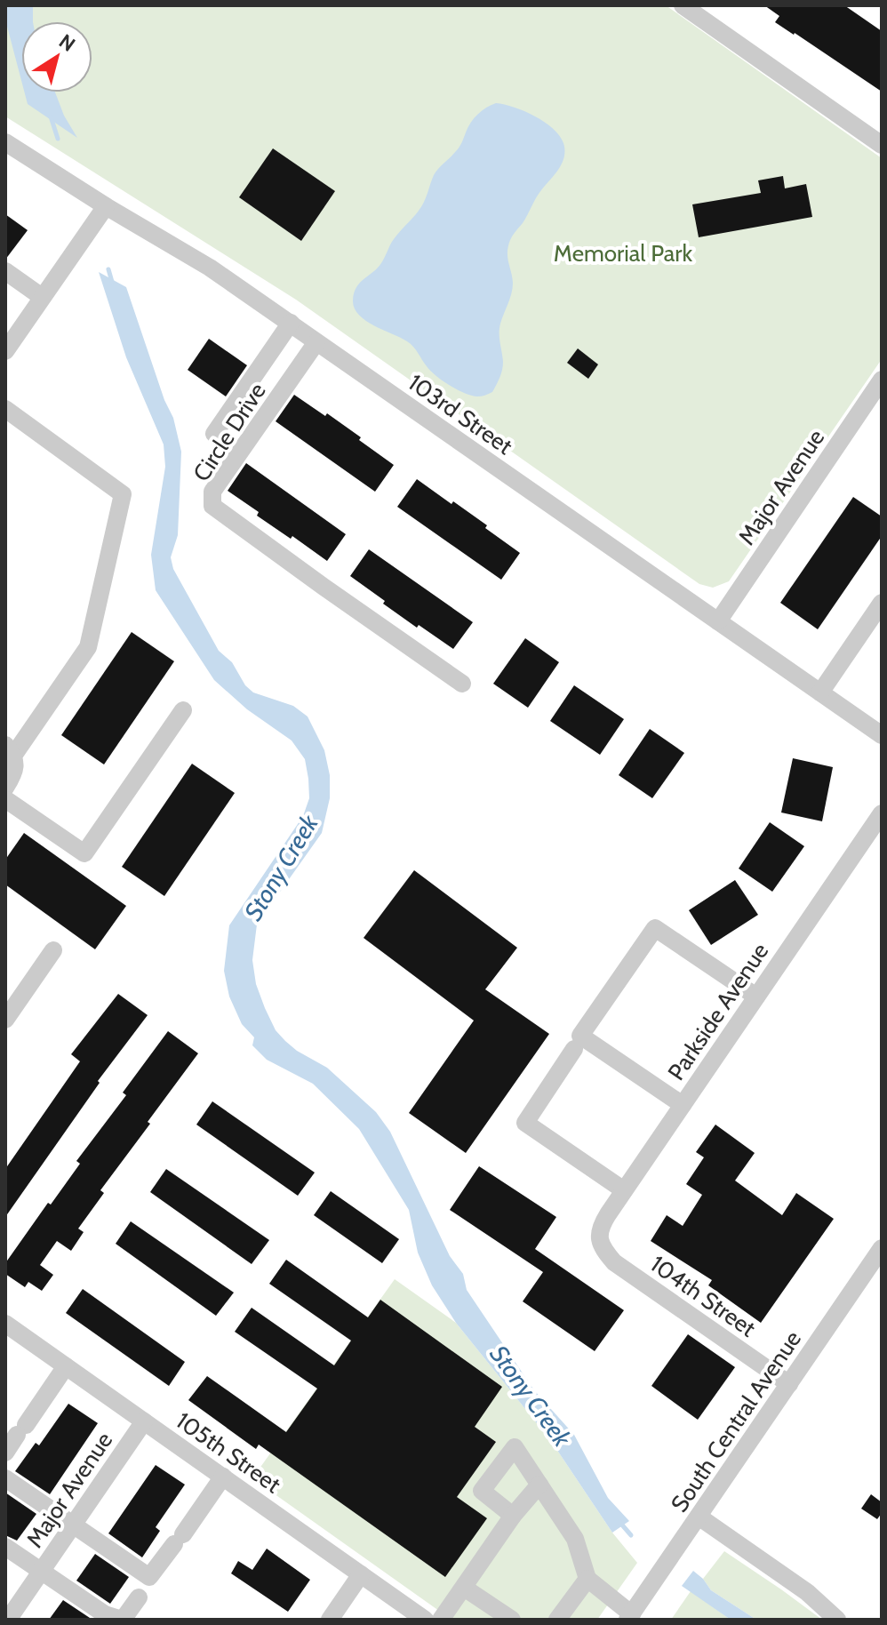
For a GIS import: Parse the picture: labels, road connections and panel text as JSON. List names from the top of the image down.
{
  "streets": {
    "street": [
      "103rd Street",
      "Circle Drive",
      "Major Avenue",
      "Parkside Avenue",
      "104th Street",
      "South Central Avenue",
      "105th Street"
    ]
  },
  "crossings": [
    ["103rd Street", "Circle Drive"],
    ["103rd Street", "Major Avenue"],
    ["Major Avenue", "105th Street"],
    ["Parkside Avenue", "104th Street"],
    ["104th Street", "South Central Avenue"]
  ],
  "water": ["Stony Creek"],
  "parks": ["Memorial Park"],
  "north": "top right"
}
